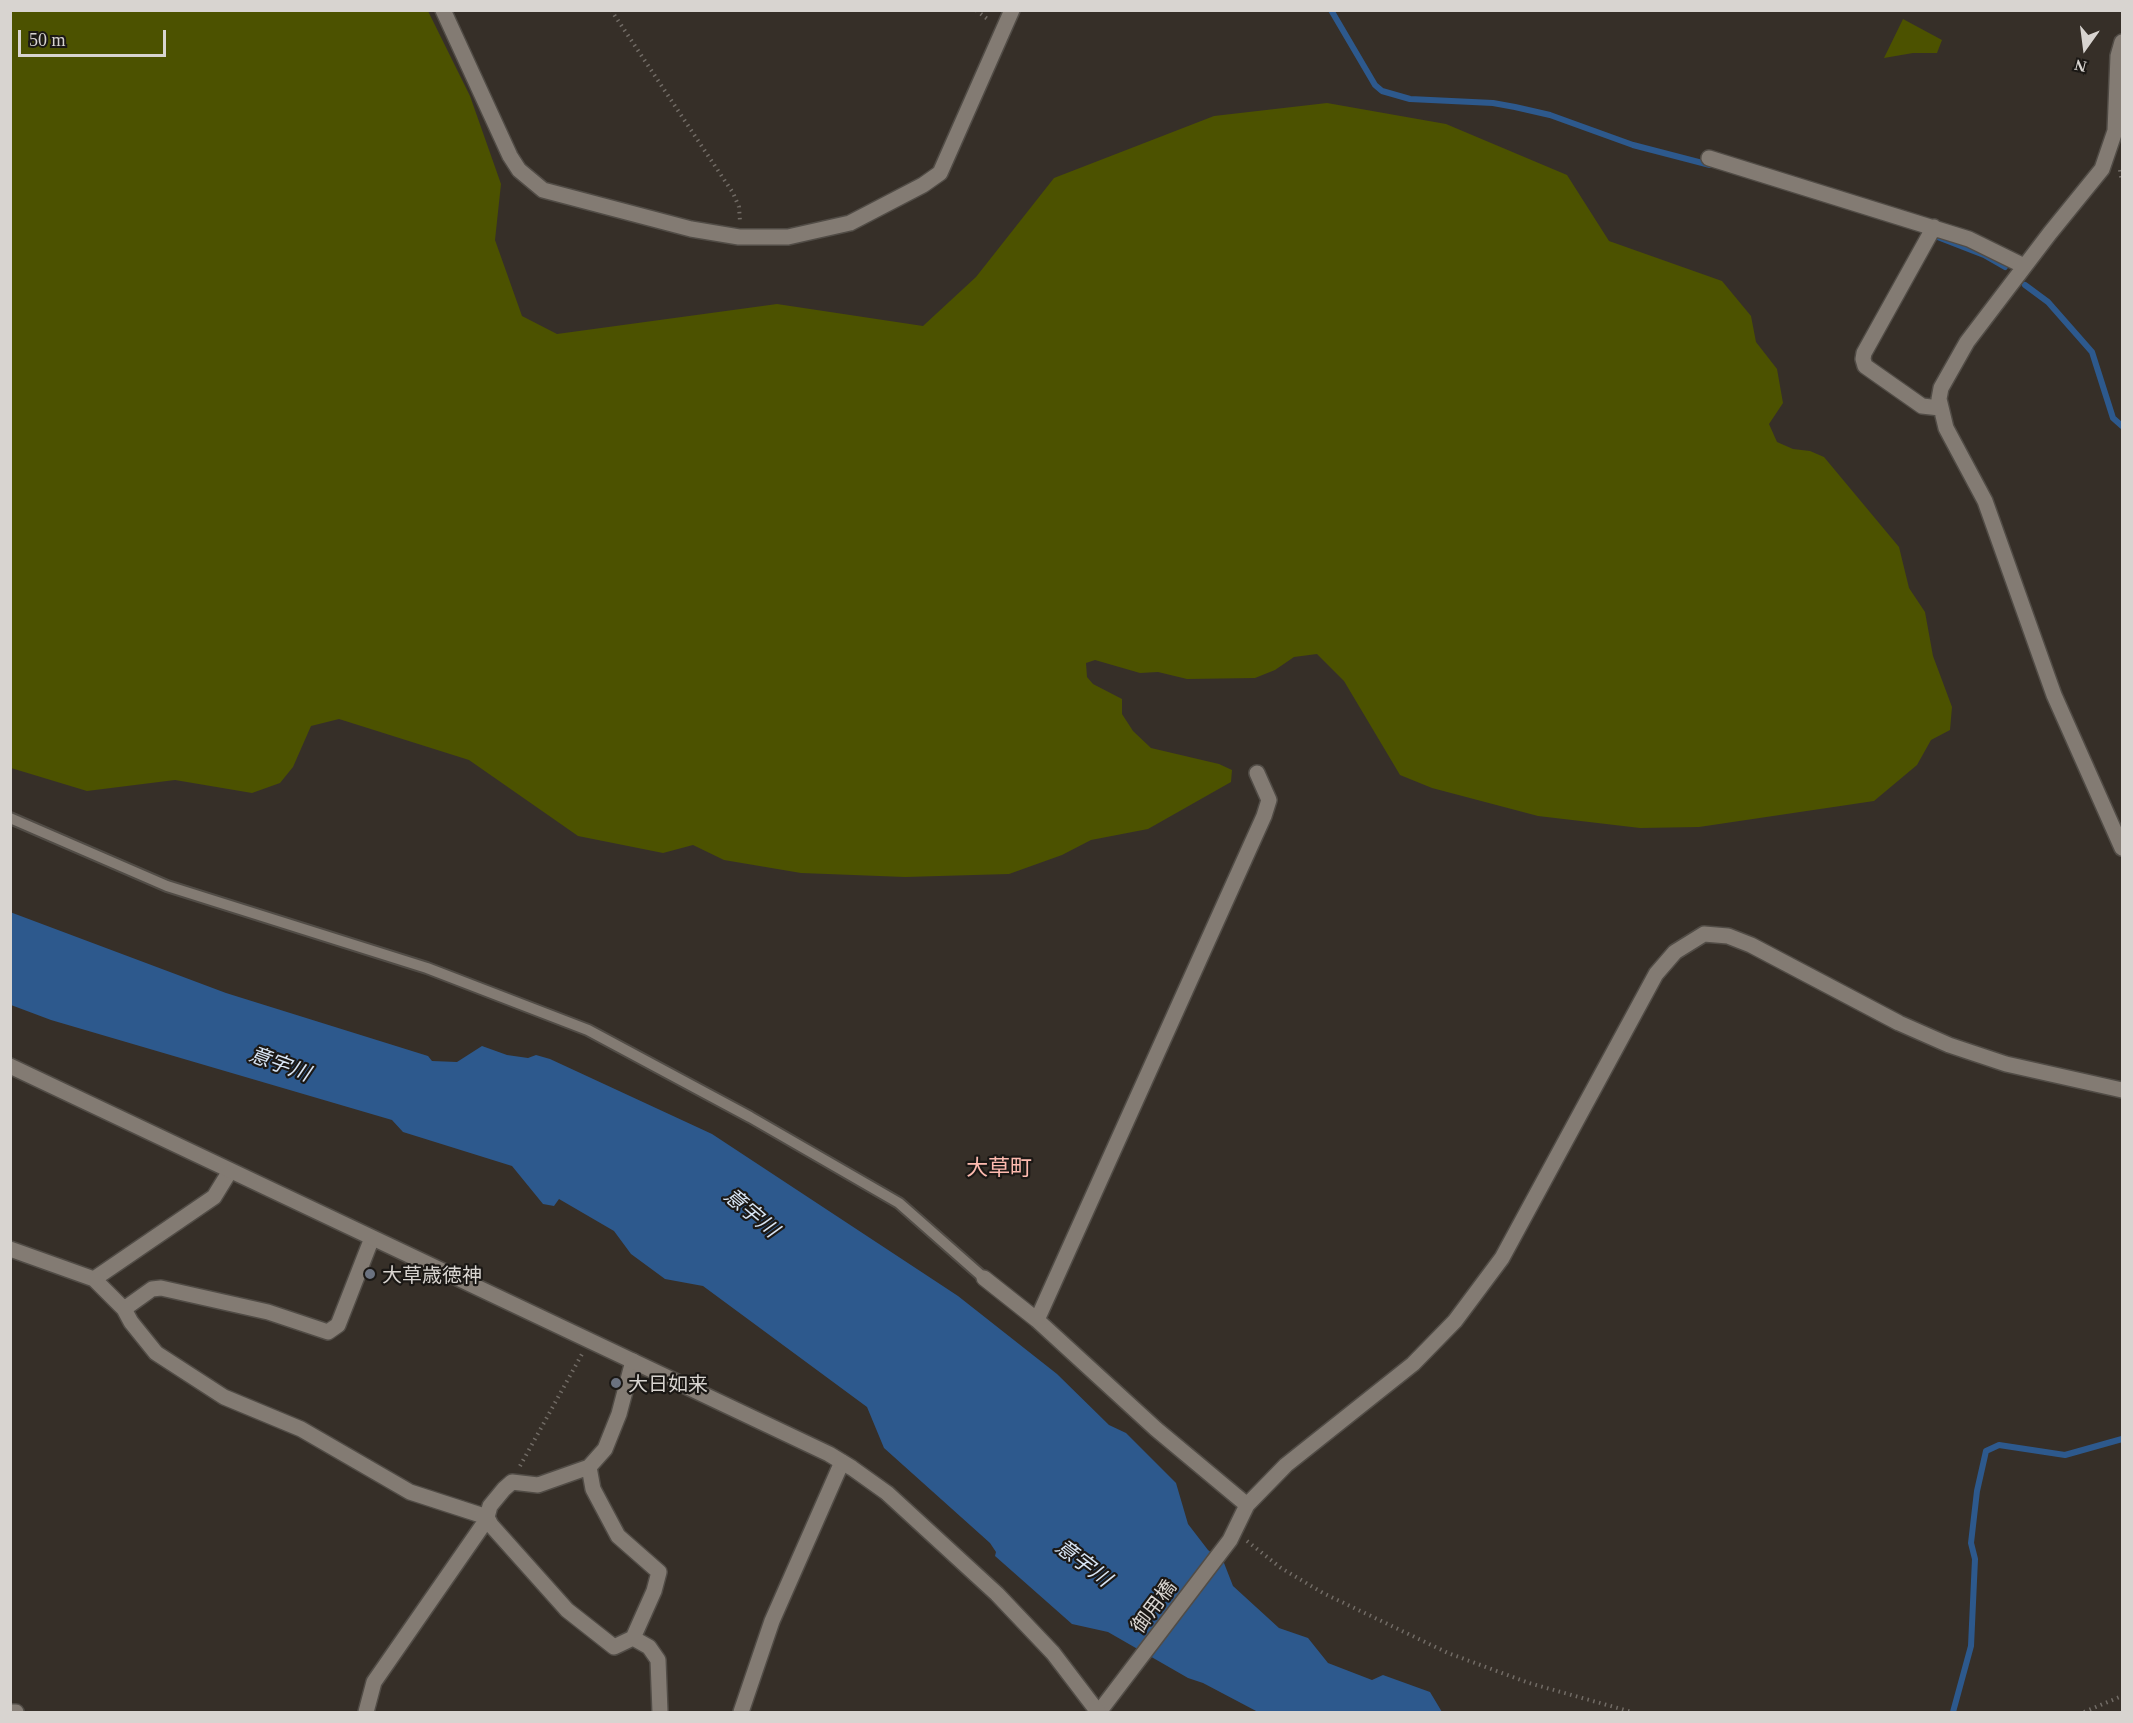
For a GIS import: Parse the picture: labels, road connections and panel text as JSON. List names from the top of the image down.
{
  "streets": {
    "street": ["御用橋"]
  },
  "districts": ["大草町"],
  "water": ["意宇川"],
  "places": ["大草歳徳神", "大日如来"],
  "scale_bar": "50 m",
  "north": "bottom"
}
